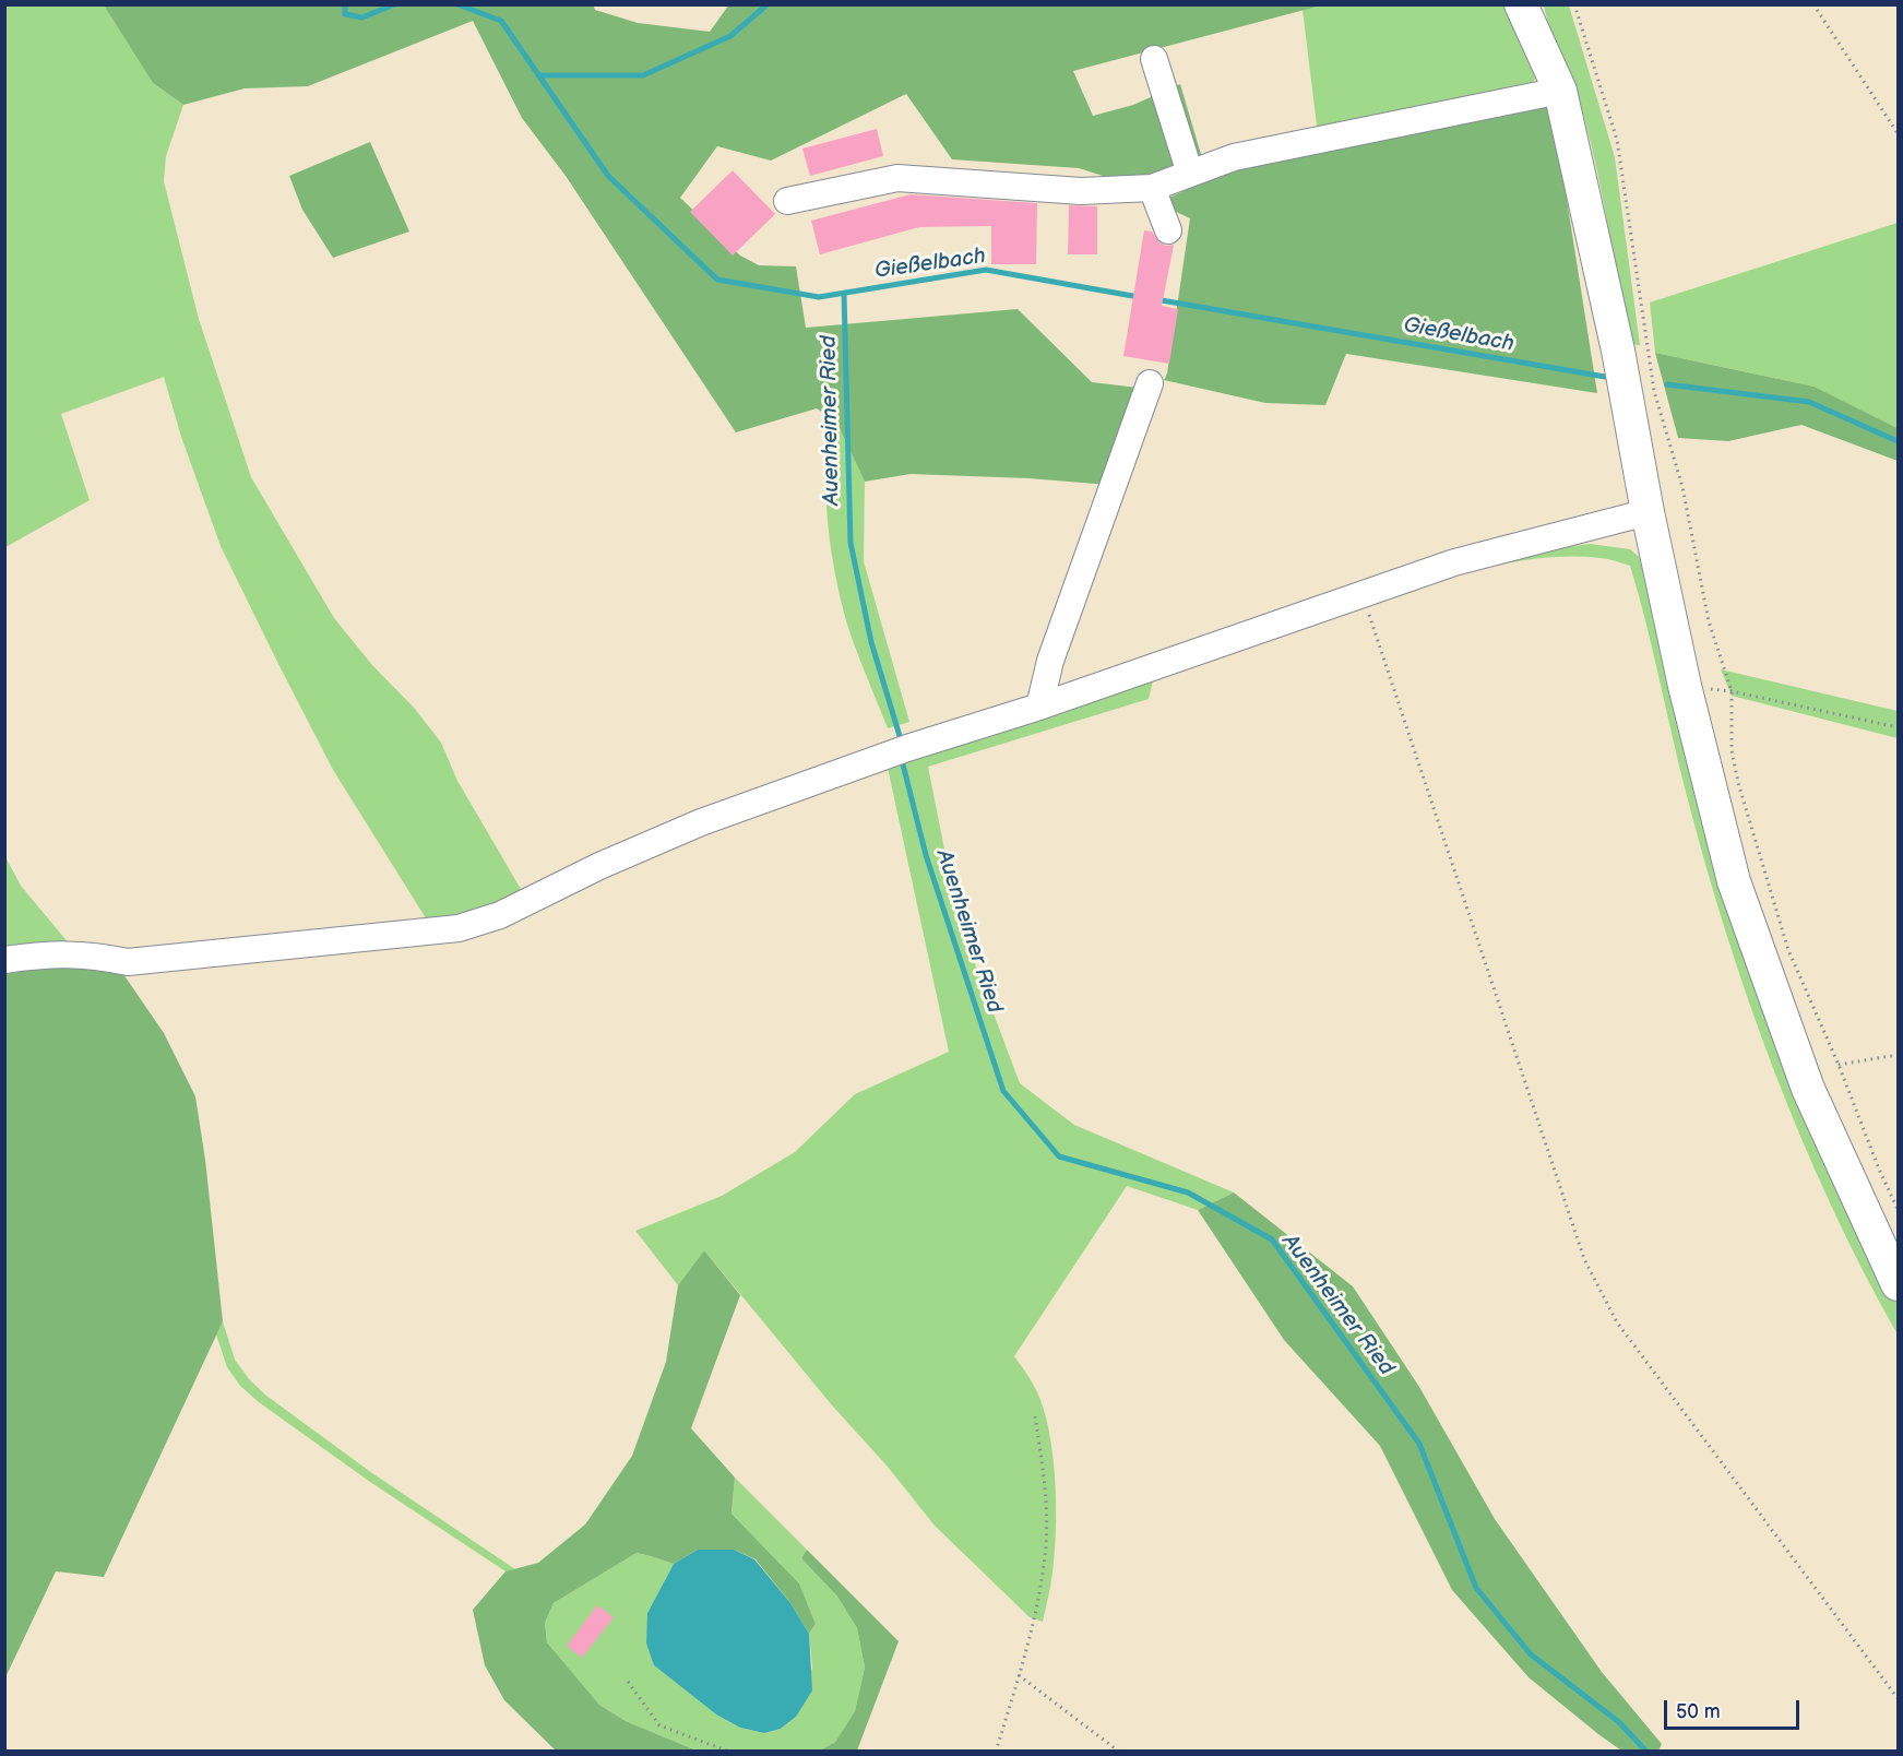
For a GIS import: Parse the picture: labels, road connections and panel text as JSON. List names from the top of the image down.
{
  "water": ["Gießelbach", "Auenheimer Ried"],
  "scale_bar": "50 m"
}
